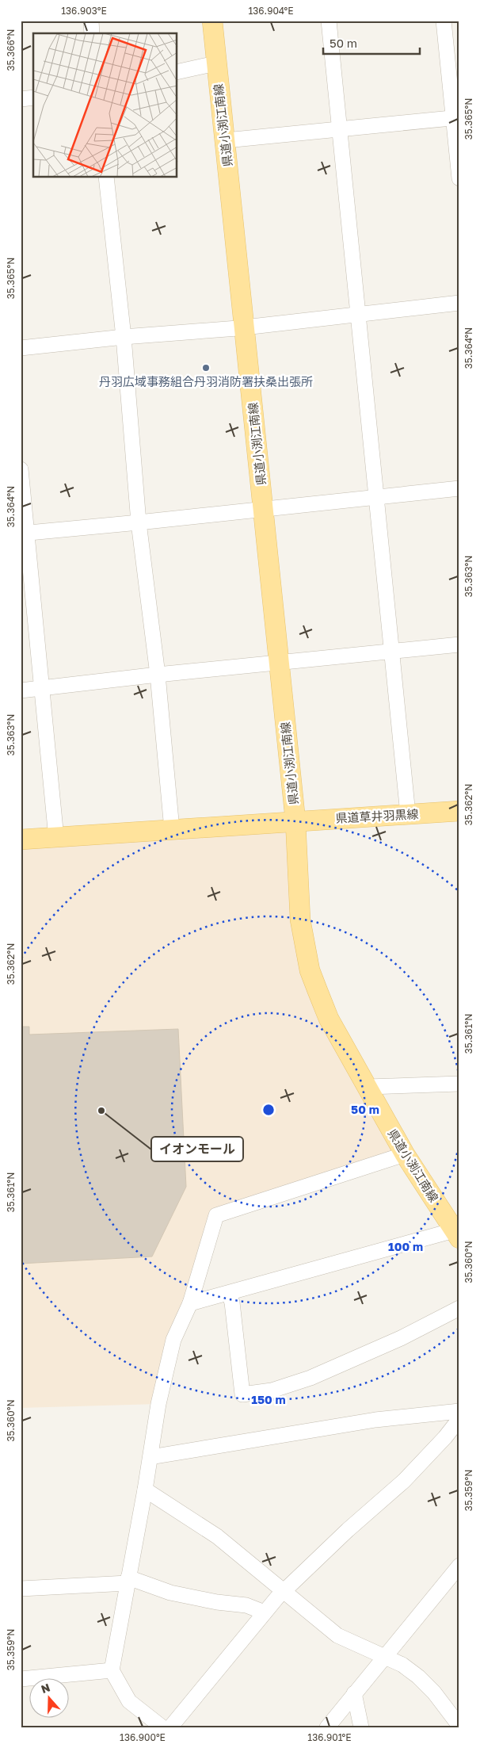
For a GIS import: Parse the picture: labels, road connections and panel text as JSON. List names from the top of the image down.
{
  "streets": {
    "main road": ["県道小渕江南線", "県道草井羽黒線"]
  },
  "crossings": [
    ["県道小渕江南線", "県道草井羽黒線"]
  ],
  "places": ["丹羽広域事務組合丹羽消防署扶桑出張所", "イオンモール"],
  "scale_bar": "50 m",
  "north": "top",
  "coordinates": [
    "136.903°E",
    "136.904°E",
    "35.366°N",
    "35.365°N",
    "35.364°N",
    "35.363°N",
    "35.362°N",
    "35.361°N",
    "35.360°N",
    "35.359°N",
    "136.900°E",
    "136.901°E"
  ],
  "rings": ["50 m", "100 m", "150 m"]
}
